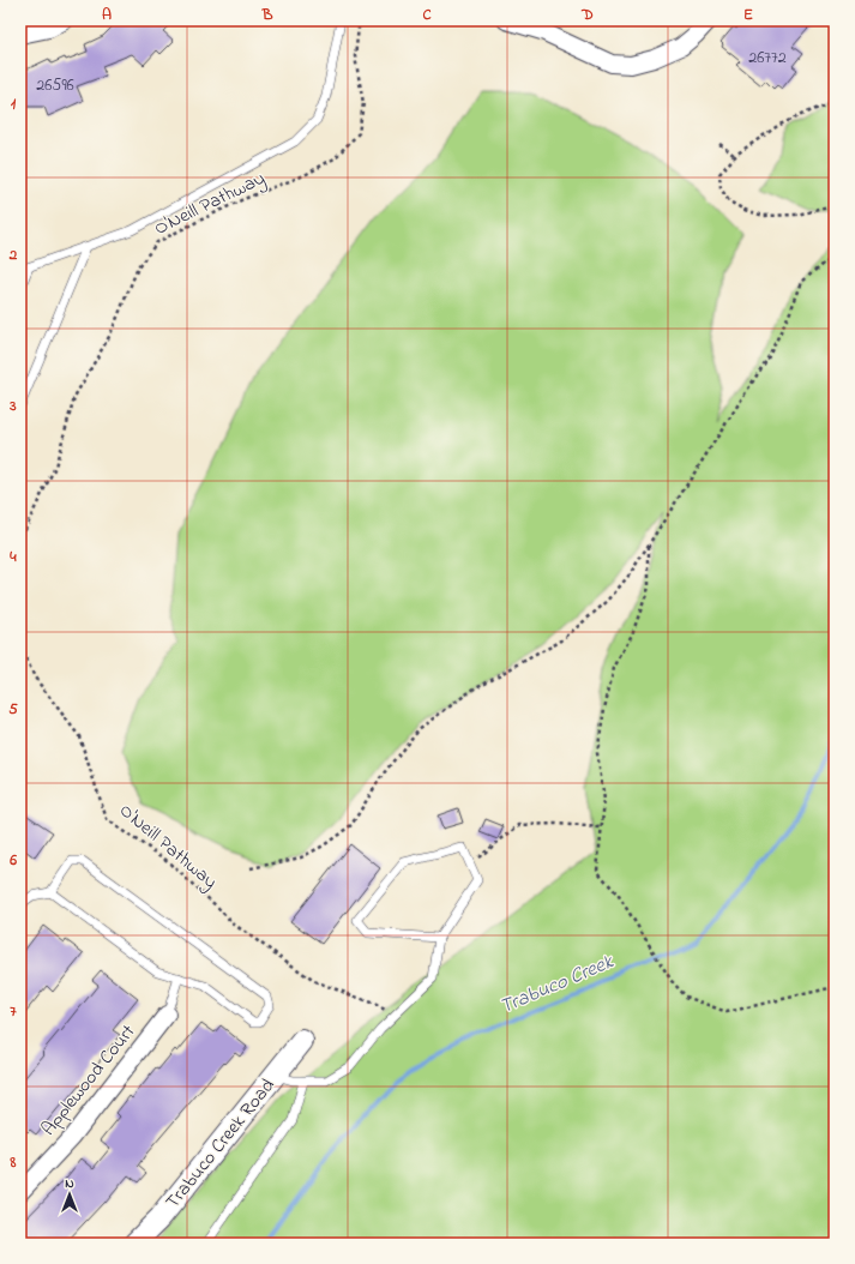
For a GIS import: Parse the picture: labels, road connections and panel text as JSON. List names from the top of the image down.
{
  "streets": {
    "street": ["Applewood Court", "Trabuco Creek Road"],
    "path": ["O'Neill Pathway"]
  },
  "water": ["Trabuco Creek"],
  "house_numbers": ["26772", "26596"],
  "north": "top",
  "grid": {
    "columns": [
      "A",
      "B",
      "C",
      "D",
      "E"
    ],
    "rows": [
      "1",
      "2",
      "3",
      "4",
      "5",
      "6",
      "7",
      "8"
    ]
  }
}
